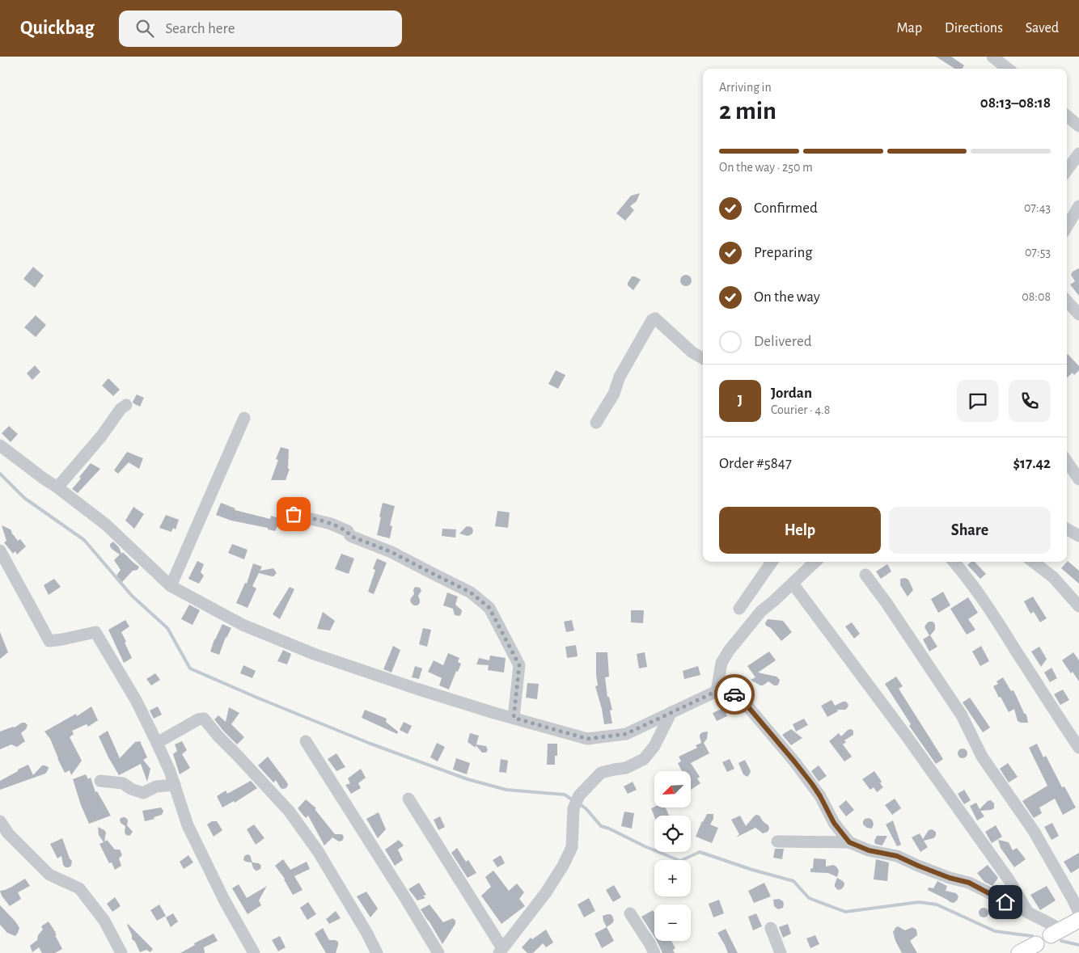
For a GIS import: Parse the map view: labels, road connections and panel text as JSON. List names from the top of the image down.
{
  "north": "bottom left",
  "page": {
    "header": "Quickbag",
    "search": "Search here",
    "nav": ["Map", "Directions", "Saved"],
    "heading": ["2 min", "Arriving in", "08:13–08:18"],
    "panel": [
      "Jordan",
      "Courier · 4.8",
      "Order #5847",
      "$17.42"
    ],
    "bar": "On the way · 250 m",
    "list": [
      ["Confirmed", "07:43"],
      ["Preparing", "07:53"],
      ["On the way", "08:08"],
      "Delivered"
    ],
    "round": "J",
    "buttons": ["Help", "Share"],
    "map_buttons": ["+", "−"]
  }
}
